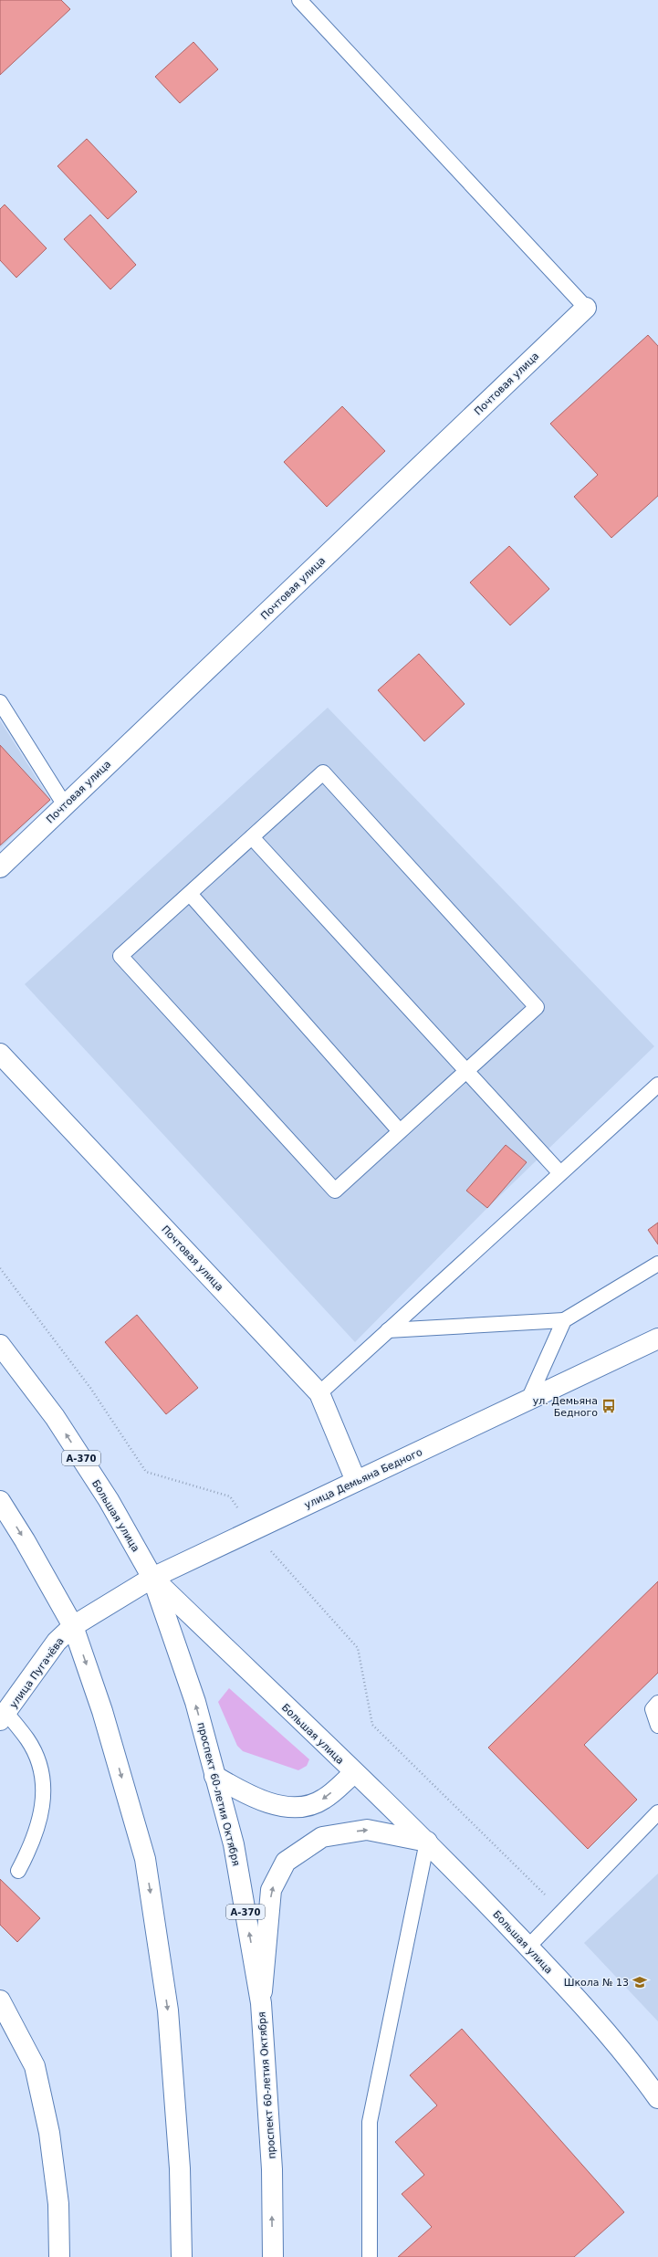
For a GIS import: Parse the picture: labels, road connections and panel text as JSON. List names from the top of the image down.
{
  "streets": {
    "main road": [
      "Почтовая улица",
      "А-370",
      "улица Демьяна Бедного",
      "Большая улица",
      "улица Пугачёва",
      "проспект 60-летия Октября"
    ]
  },
  "crossings": [
    ["Почтовая улица", "улица Демьяна Бедного"],
    ["улица Демьяна Бедного", "Большая улица"],
    ["улица Демьяна Бедного", "улица Пугачёва"],
    ["улица Демьяна Бедного", "проспект 60-летия Октября"],
    ["Большая улица", "проспект 60-летия Октября"]
  ],
  "places": {
    "bus stop": ["ул. Демьяна Бедного"],
    "school or university": ["Школа № 13"]
  }
}
